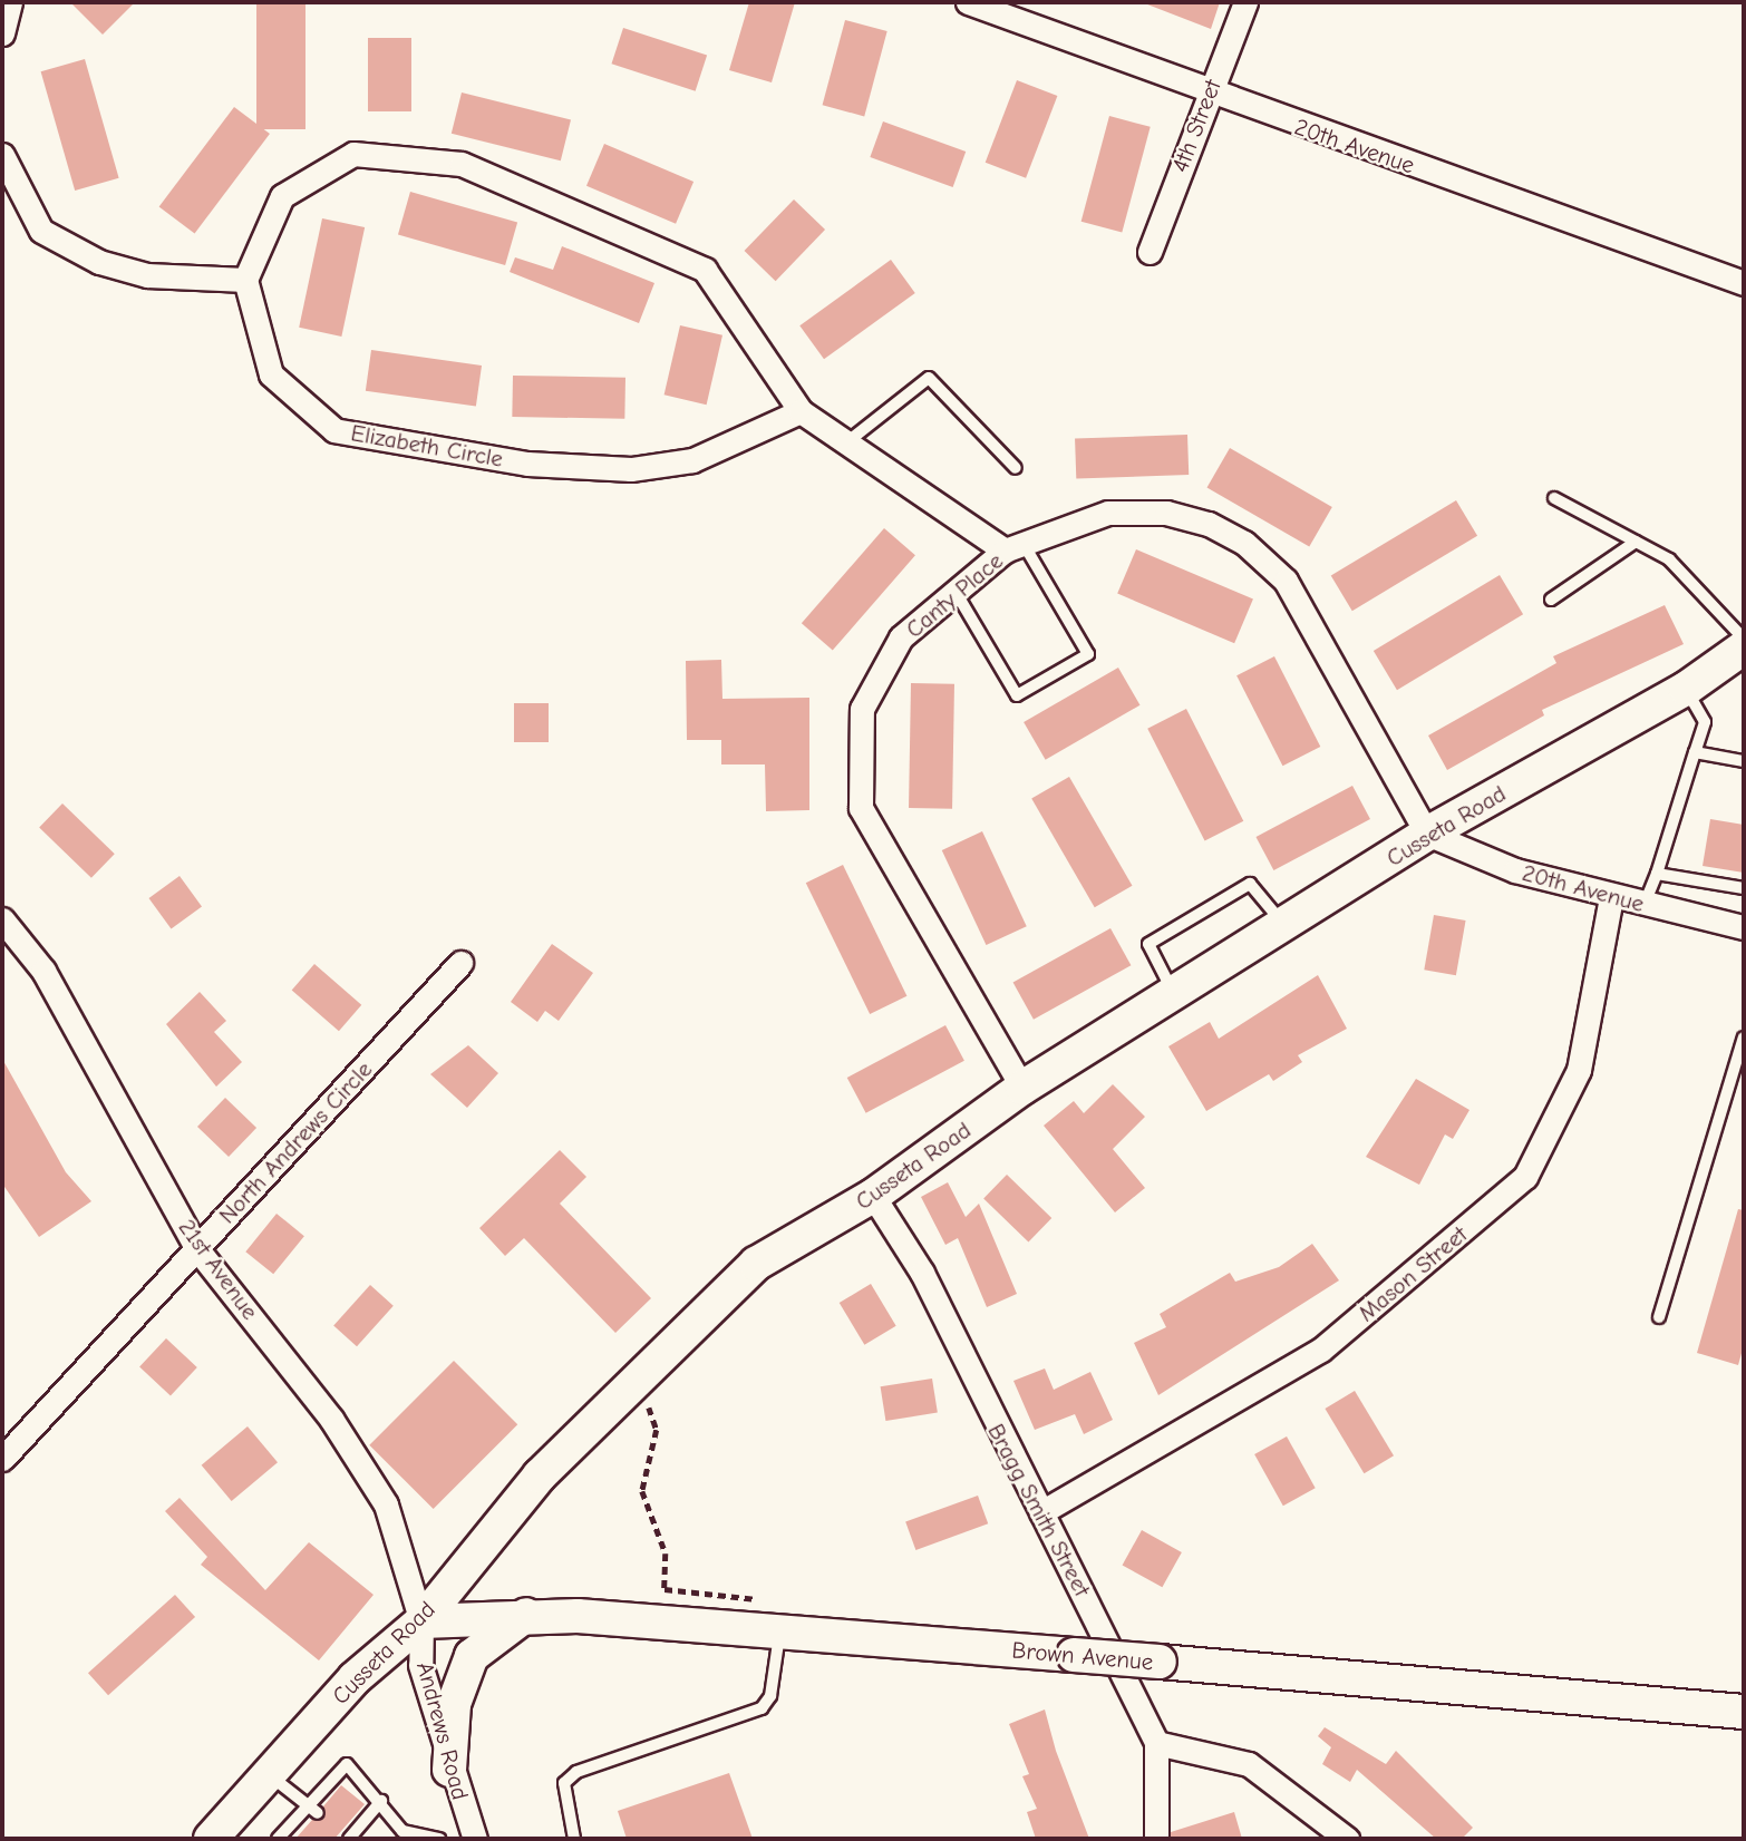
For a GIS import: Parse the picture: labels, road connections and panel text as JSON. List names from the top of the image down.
{
  "streets": {
    "street": [
      "4th Street",
      "20th Avenue",
      "Elizabeth Circle",
      "Canty Place",
      "Cusseta Road",
      "North Andrews Circle",
      "21st Avenue",
      "Mason Street",
      "Bragg Smith Street",
      "Brown Avenue",
      "Andrews Road"
    ]
  },
  "crossings": [
    ["4th Street", "20th Avenue"],
    ["20th Avenue", "Canty Place"],
    ["20th Avenue", "Cusseta Road"],
    ["20th Avenue", "Mason Street"],
    ["Canty Place", "Cusseta Road"],
    ["Cusseta Road", "21st Avenue"],
    ["Cusseta Road", "Bragg Smith Street"],
    ["Cusseta Road", "Brown Avenue"],
    ["Cusseta Road", "Andrews Road"],
    ["North Andrews Circle", "21st Avenue"],
    ["21st Avenue", "Brown Avenue"],
    ["21st Avenue", "Andrews Road"],
    ["Mason Street", "Bragg Smith Street"],
    ["Brown Avenue", "Andrews Road"]
  ]
}
